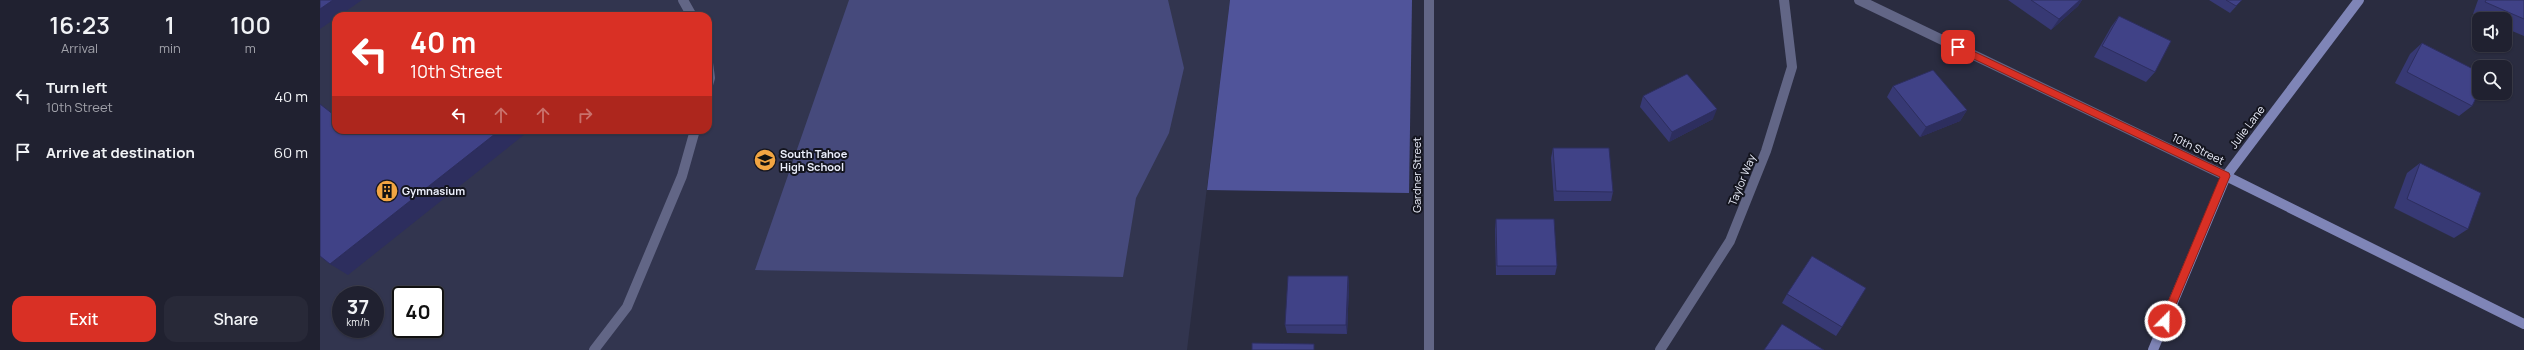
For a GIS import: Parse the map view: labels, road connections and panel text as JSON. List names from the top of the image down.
{
  "streets": {
    "street": [
      "Julie Lane",
      "10th Street",
      "Gardner Street",
      "Taylor Way"
    ]
  },
  "crossings": [
    ["Julie Lane", "10th Street"]
  ],
  "places": {
    "school or university": ["South Tahoe High School"],
    "building": ["Gymnasium"]
  },
  "page": {
    "eta": [
      "16:23",
      "Arrival",
      "1",
      "min",
      "100",
      "m"
    ],
    "turn": ["40 m", "10th Street"],
    "list": [
      {
        "name": "Turn left",
        "note": "10th Street",
        "value": "40 m"
      },
      {
        "name": "Arrive at destination",
        "value": "60 m"
      }
    ],
    "speed": "37 km/h",
    "limit": "40",
    "buttons": ["Exit", "Share"]
  }
}
